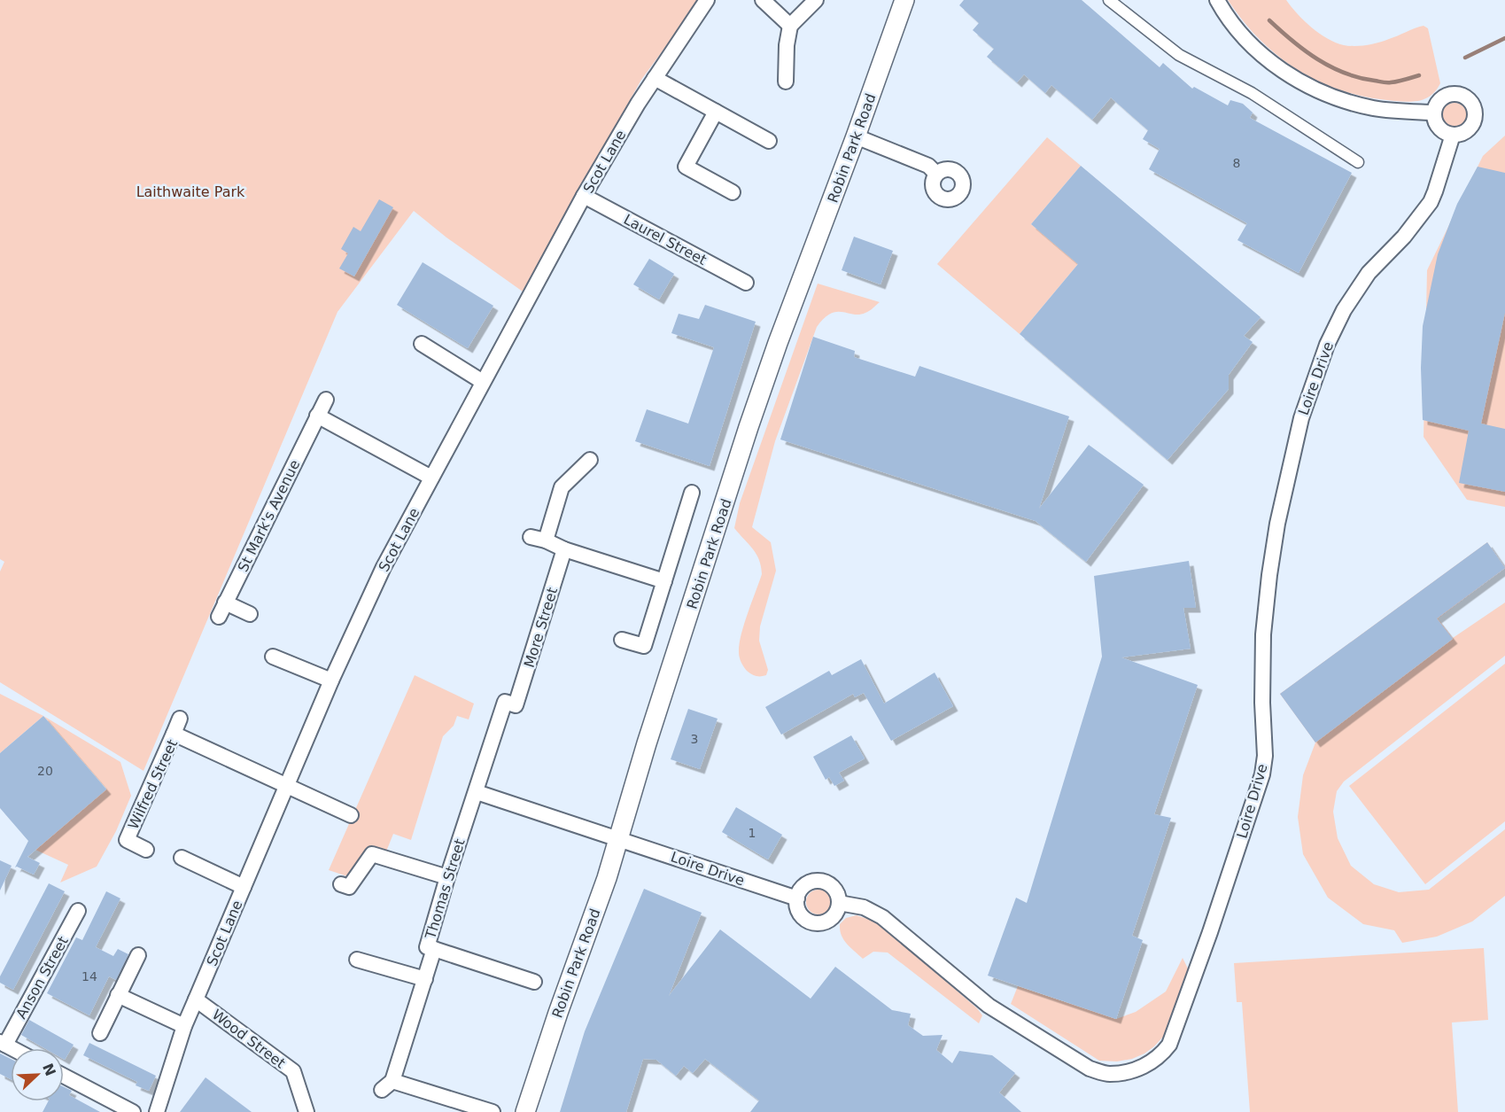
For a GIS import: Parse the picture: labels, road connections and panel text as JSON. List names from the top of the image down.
{
  "streets": {
    "street": [
      "Robin Park Road",
      "Scot Lane",
      "Laurel Street",
      "Loire Drive",
      "St Mark's Avenue",
      "More Street",
      "Wilfred Street",
      "Thomas Street",
      "Anson Street",
      "Wood Street"
    ]
  },
  "crossings": [
    ["Robin Park Road", "Loire Drive"],
    ["Scot Lane", "Laurel Street"],
    ["Scot Lane", "Wilfred Street"],
    ["Scot Lane", "Wood Street"],
    ["Loire Drive", "Thomas Street"],
    ["More Street", "Thomas Street"]
  ],
  "parks": ["Laithwaite Park"],
  "house_numbers": [
    "8",
    "3",
    "20",
    "1",
    "14"
  ],
  "north": "top right"
}
